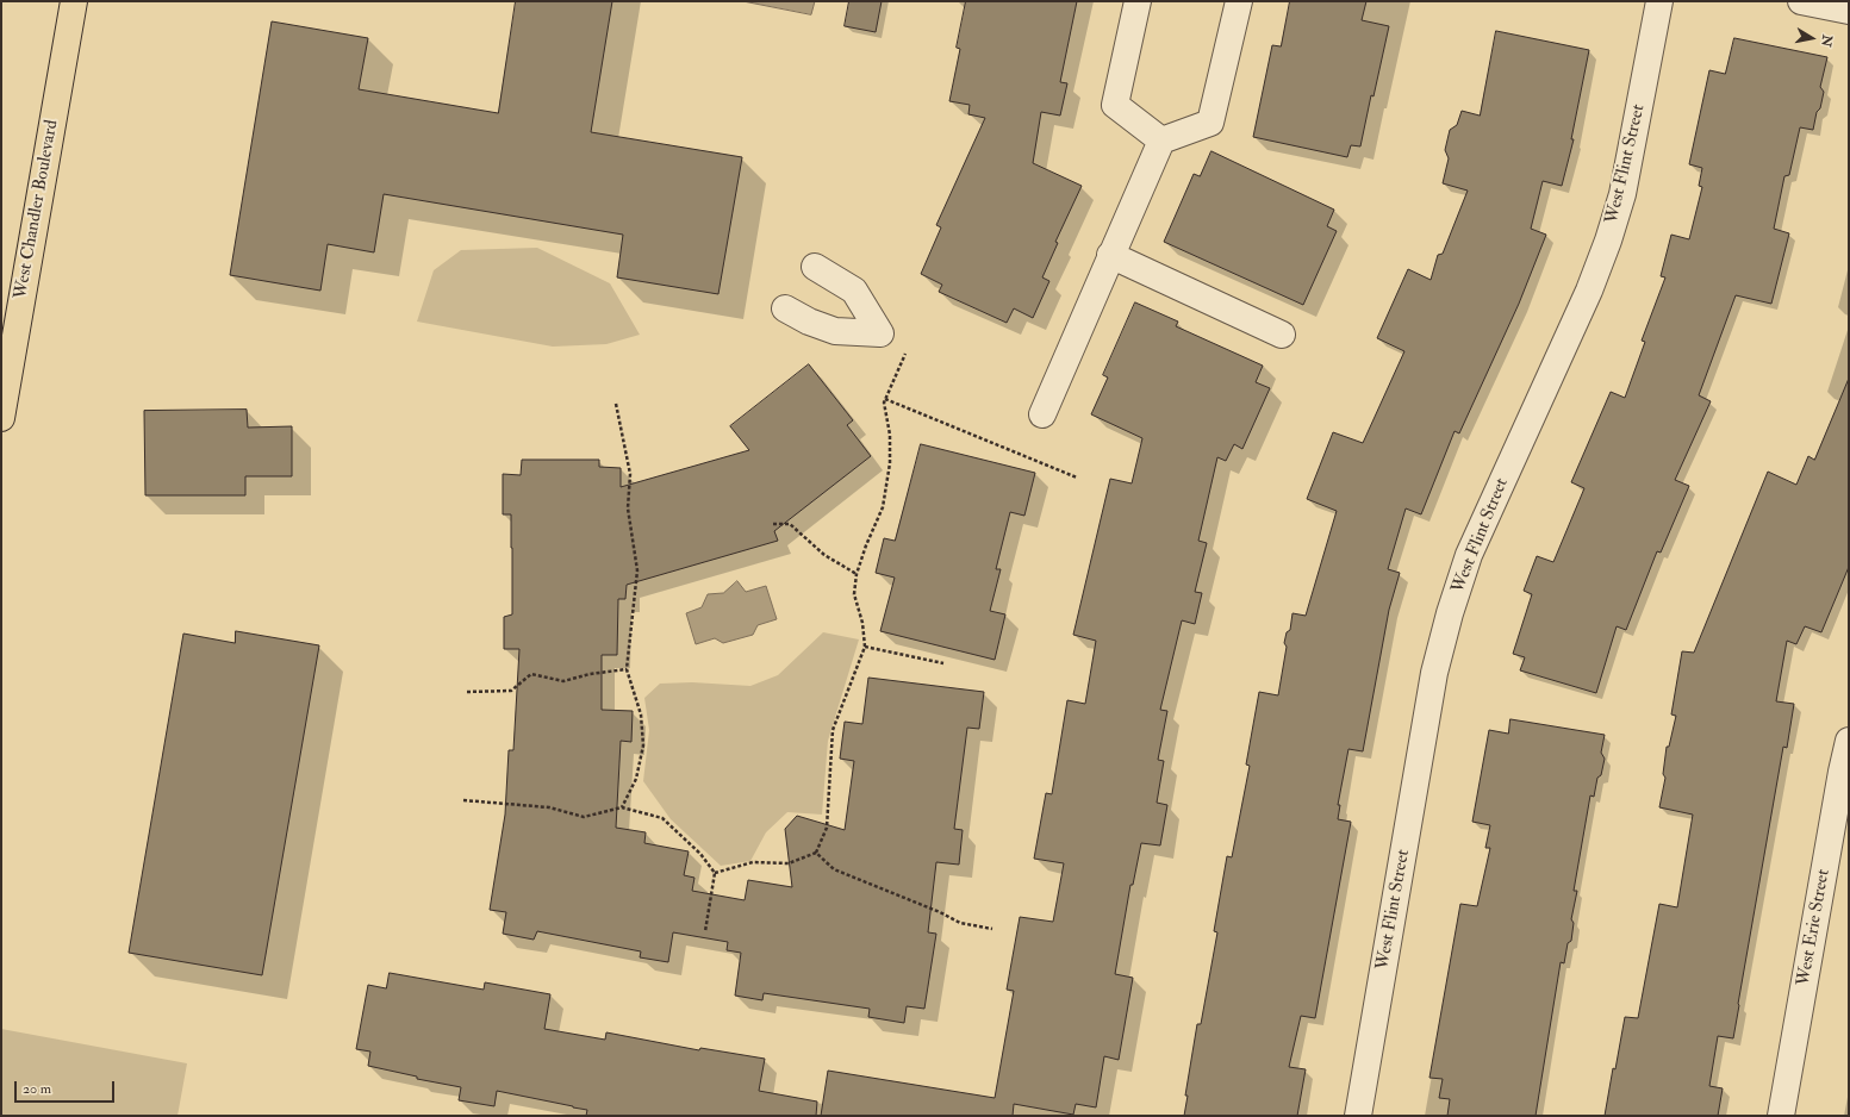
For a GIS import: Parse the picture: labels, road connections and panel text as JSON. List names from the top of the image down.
{
  "streets": {
    "main road": ["West Chandler Boulevard"],
    "street": ["West Flint Street", "West Erie Street"]
  },
  "scale_bar": "20 m",
  "north": "right"
}
